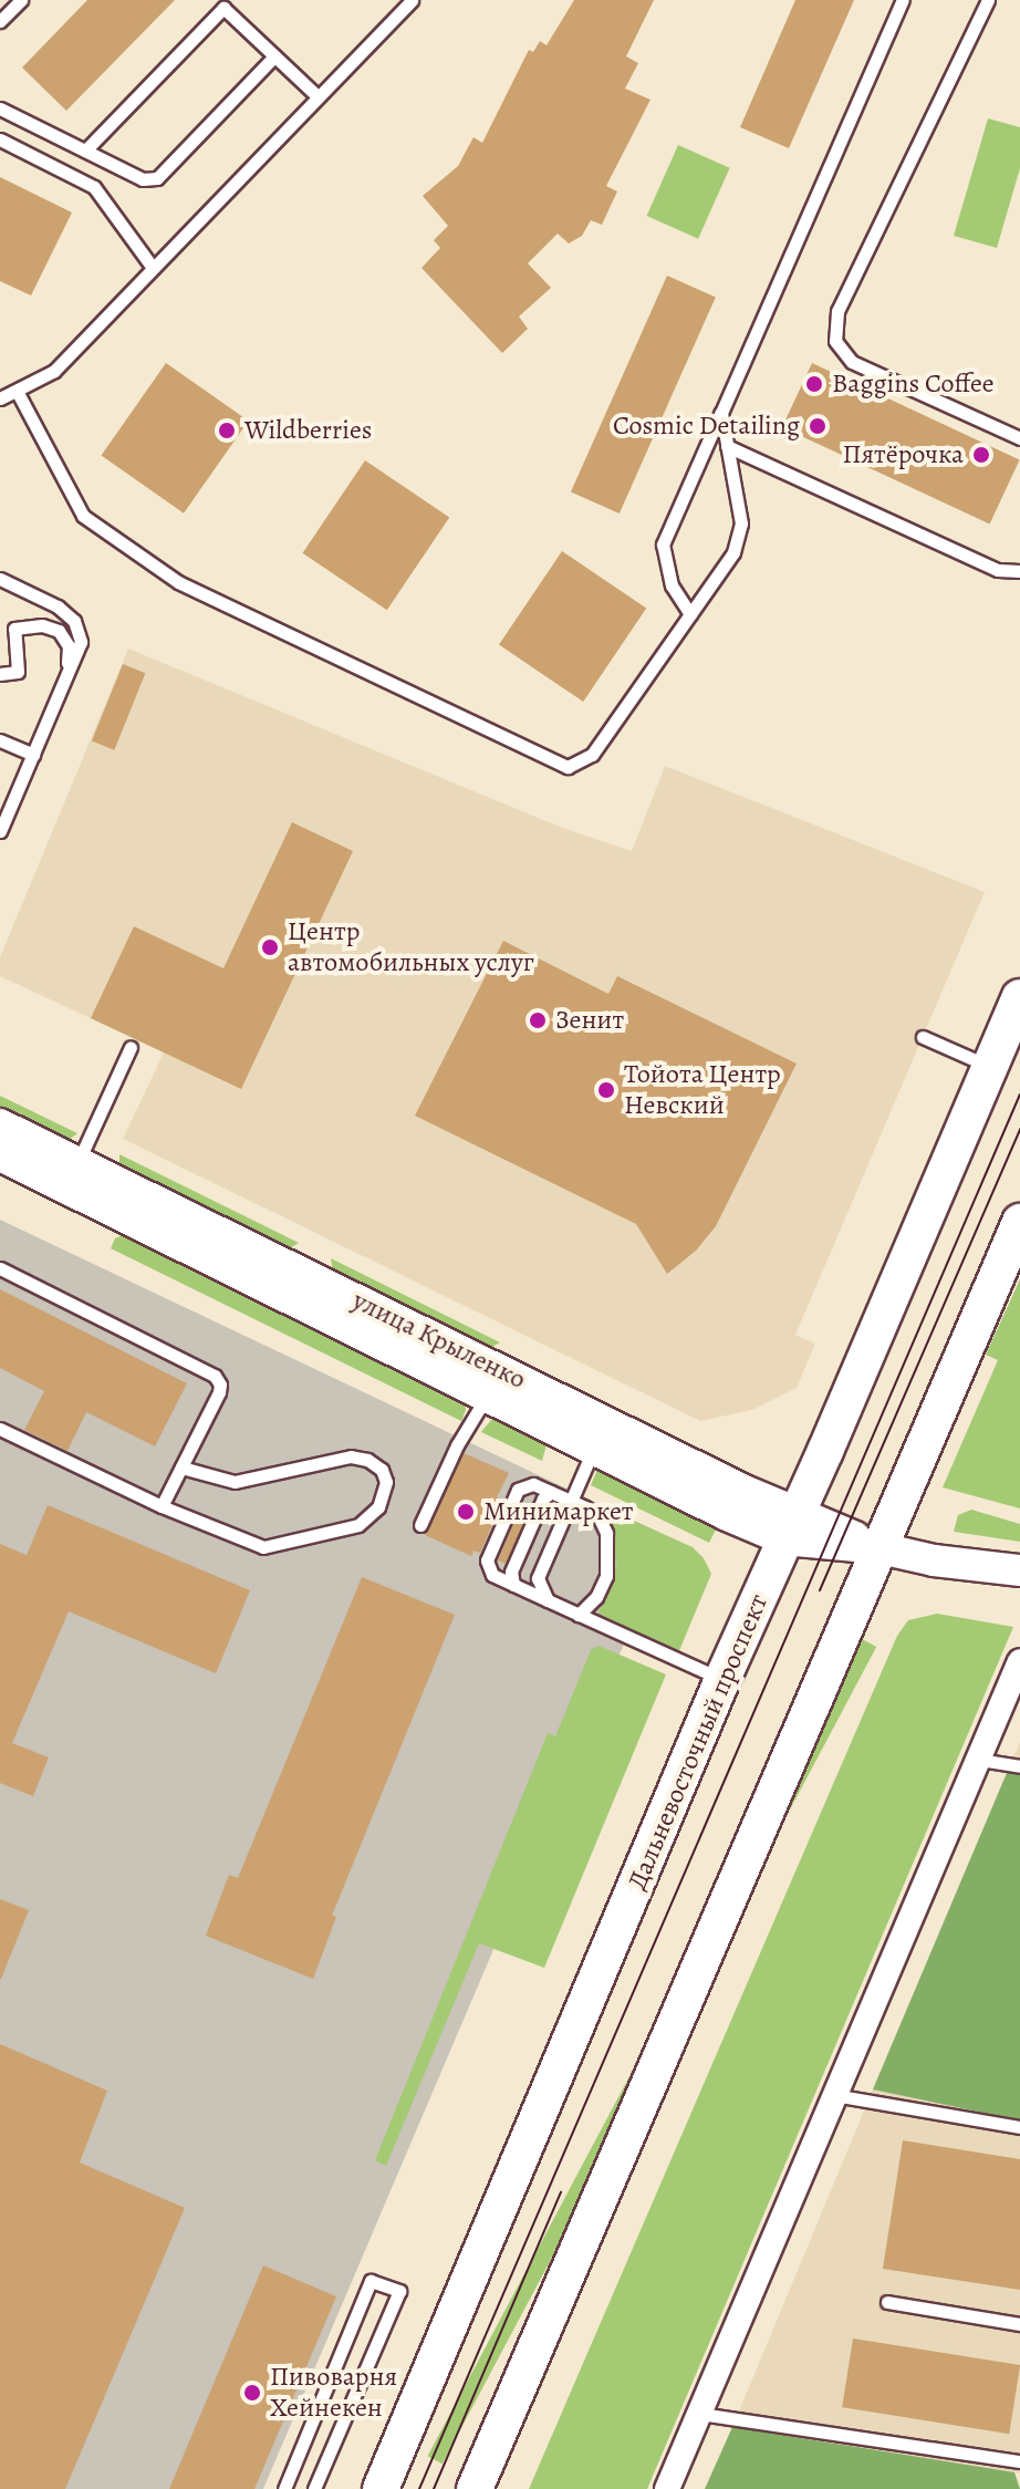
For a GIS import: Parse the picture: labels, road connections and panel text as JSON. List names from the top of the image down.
{
  "streets": {
    "main road": ["Дальневосточный проспект"],
    "street": ["улица Крыленко"]
  },
  "crossings": [
    ["улица Крыленко", "Дальневосточный проспект"]
  ],
  "places": [
    "Baggins Coffee",
    "Cosmic Detailing",
    "Wildberries",
    "Пятёрочка",
    "Центр автомобильных услуг",
    "Зенит",
    "Тойота Центр Невский",
    "Минимаркет",
    "Пивоварня Хейнекен"
  ]
}
